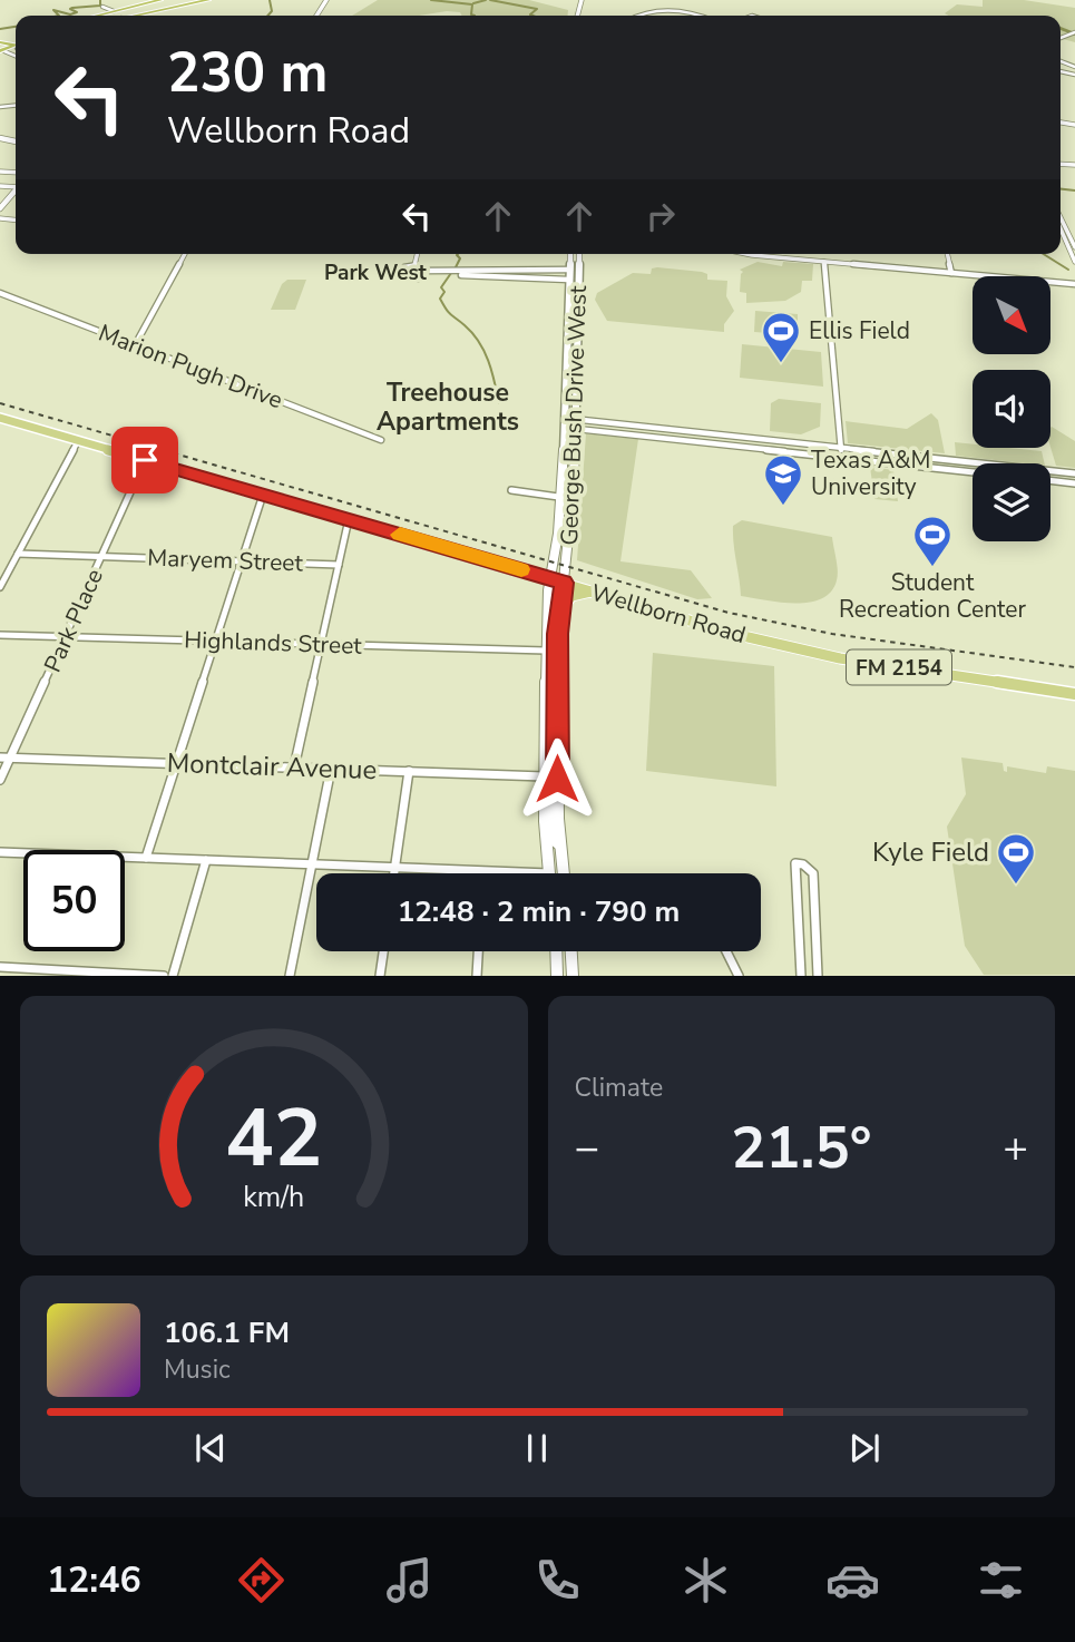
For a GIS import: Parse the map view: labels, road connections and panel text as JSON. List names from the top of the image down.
{
  "streets": {
    "main road": ["George Bush Drive West", "Wellborn Road", "FM 2154"],
    "street": [
      "Marion Pugh Drive",
      "Maryem Street",
      "Park Place",
      "Highlands Street",
      "Montclair Avenue"
    ]
  },
  "crossings": [
    ["George Bush Drive West", "Wellborn Road"],
    ["George Bush Drive West", "Highlands Street"],
    ["George Bush Drive West", "Montclair Avenue"],
    ["Maryem Street", "Park Place"],
    ["Wellborn Road", "Park Place"],
    ["Park Place", "Highlands Street"],
    ["Park Place", "Montclair Avenue"]
  ],
  "districts": ["Park West", "Treehouse Apartments"],
  "places": {
    "sports": ["Ellis Field", "Student Recreation Center", "Kyle Field"],
    "school or university": ["Texas A&M University"]
  },
  "north": "bottom right",
  "page": {
    "turn": ["230 m", "Wellborn Road"],
    "limit": "50",
    "trip": "12:48 · 2 min · 790 m",
    "tile": "Climate",
    "heat": ["−", "21.5°", "+"],
    "song": ["106.1 FM", "Music"],
    "tabs": "12:46",
    "gauge": ["42", "km/h"]
  }
}
